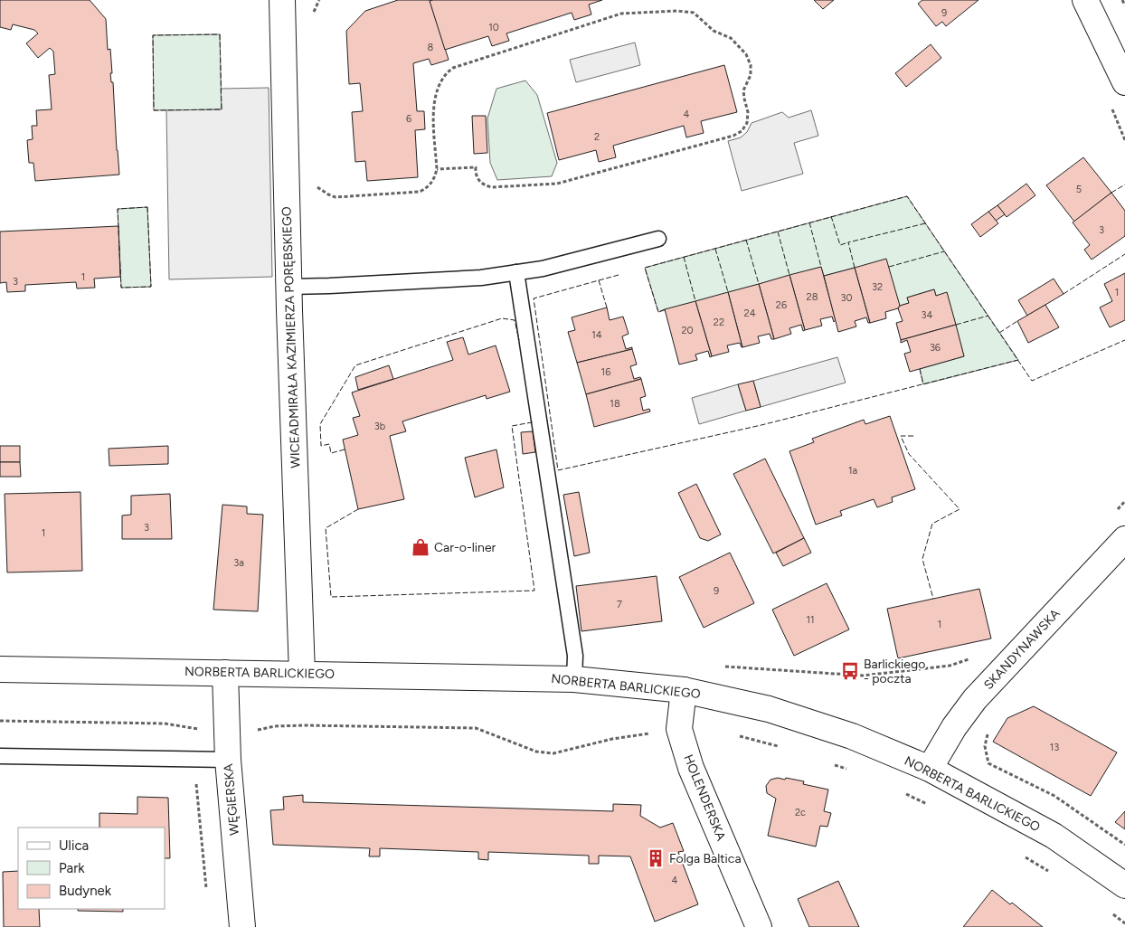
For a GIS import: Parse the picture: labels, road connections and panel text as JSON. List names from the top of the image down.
{
  "streets": {
    "street": [
      "WICEADMIRAŁA KAZIMIERZA PORĘBSKIEGO",
      "SKANDYNAWSKA",
      "NORBERTA BARLICKIEGO",
      "HOLENDERSKA",
      "WĘGIERSKA"
    ]
  },
  "crossings": [
    ["WICEADMIRAŁA KAZIMIERZA PORĘBSKIEGO", "NORBERTA BARLICKIEGO"],
    ["SKANDYNAWSKA", "NORBERTA BARLICKIEGO"],
    ["NORBERTA BARLICKIEGO", "HOLENDERSKA"],
    ["NORBERTA BARLICKIEGO", "WĘGIERSKA"]
  ],
  "places": {
    "shop": ["Car-o-liner"],
    "bus stop": ["Barlickiego - poczta"],
    "building": ["Folga Baltica"]
  },
  "house_numbers": [
    "9",
    "10",
    "8",
    "4",
    "6",
    "2",
    "5",
    "3",
    "1",
    "3",
    "32",
    "1",
    "28",
    "30",
    "26",
    "24",
    "34",
    "22",
    "20",
    "14",
    "36",
    "16",
    "18",
    "3b",
    "1a",
    "3",
    "1",
    "3a",
    "9",
    "7",
    "11",
    "1",
    "13",
    "2c",
    "4"
  ],
  "legend": ["Ulica", "Park", "Budynek"]
}
